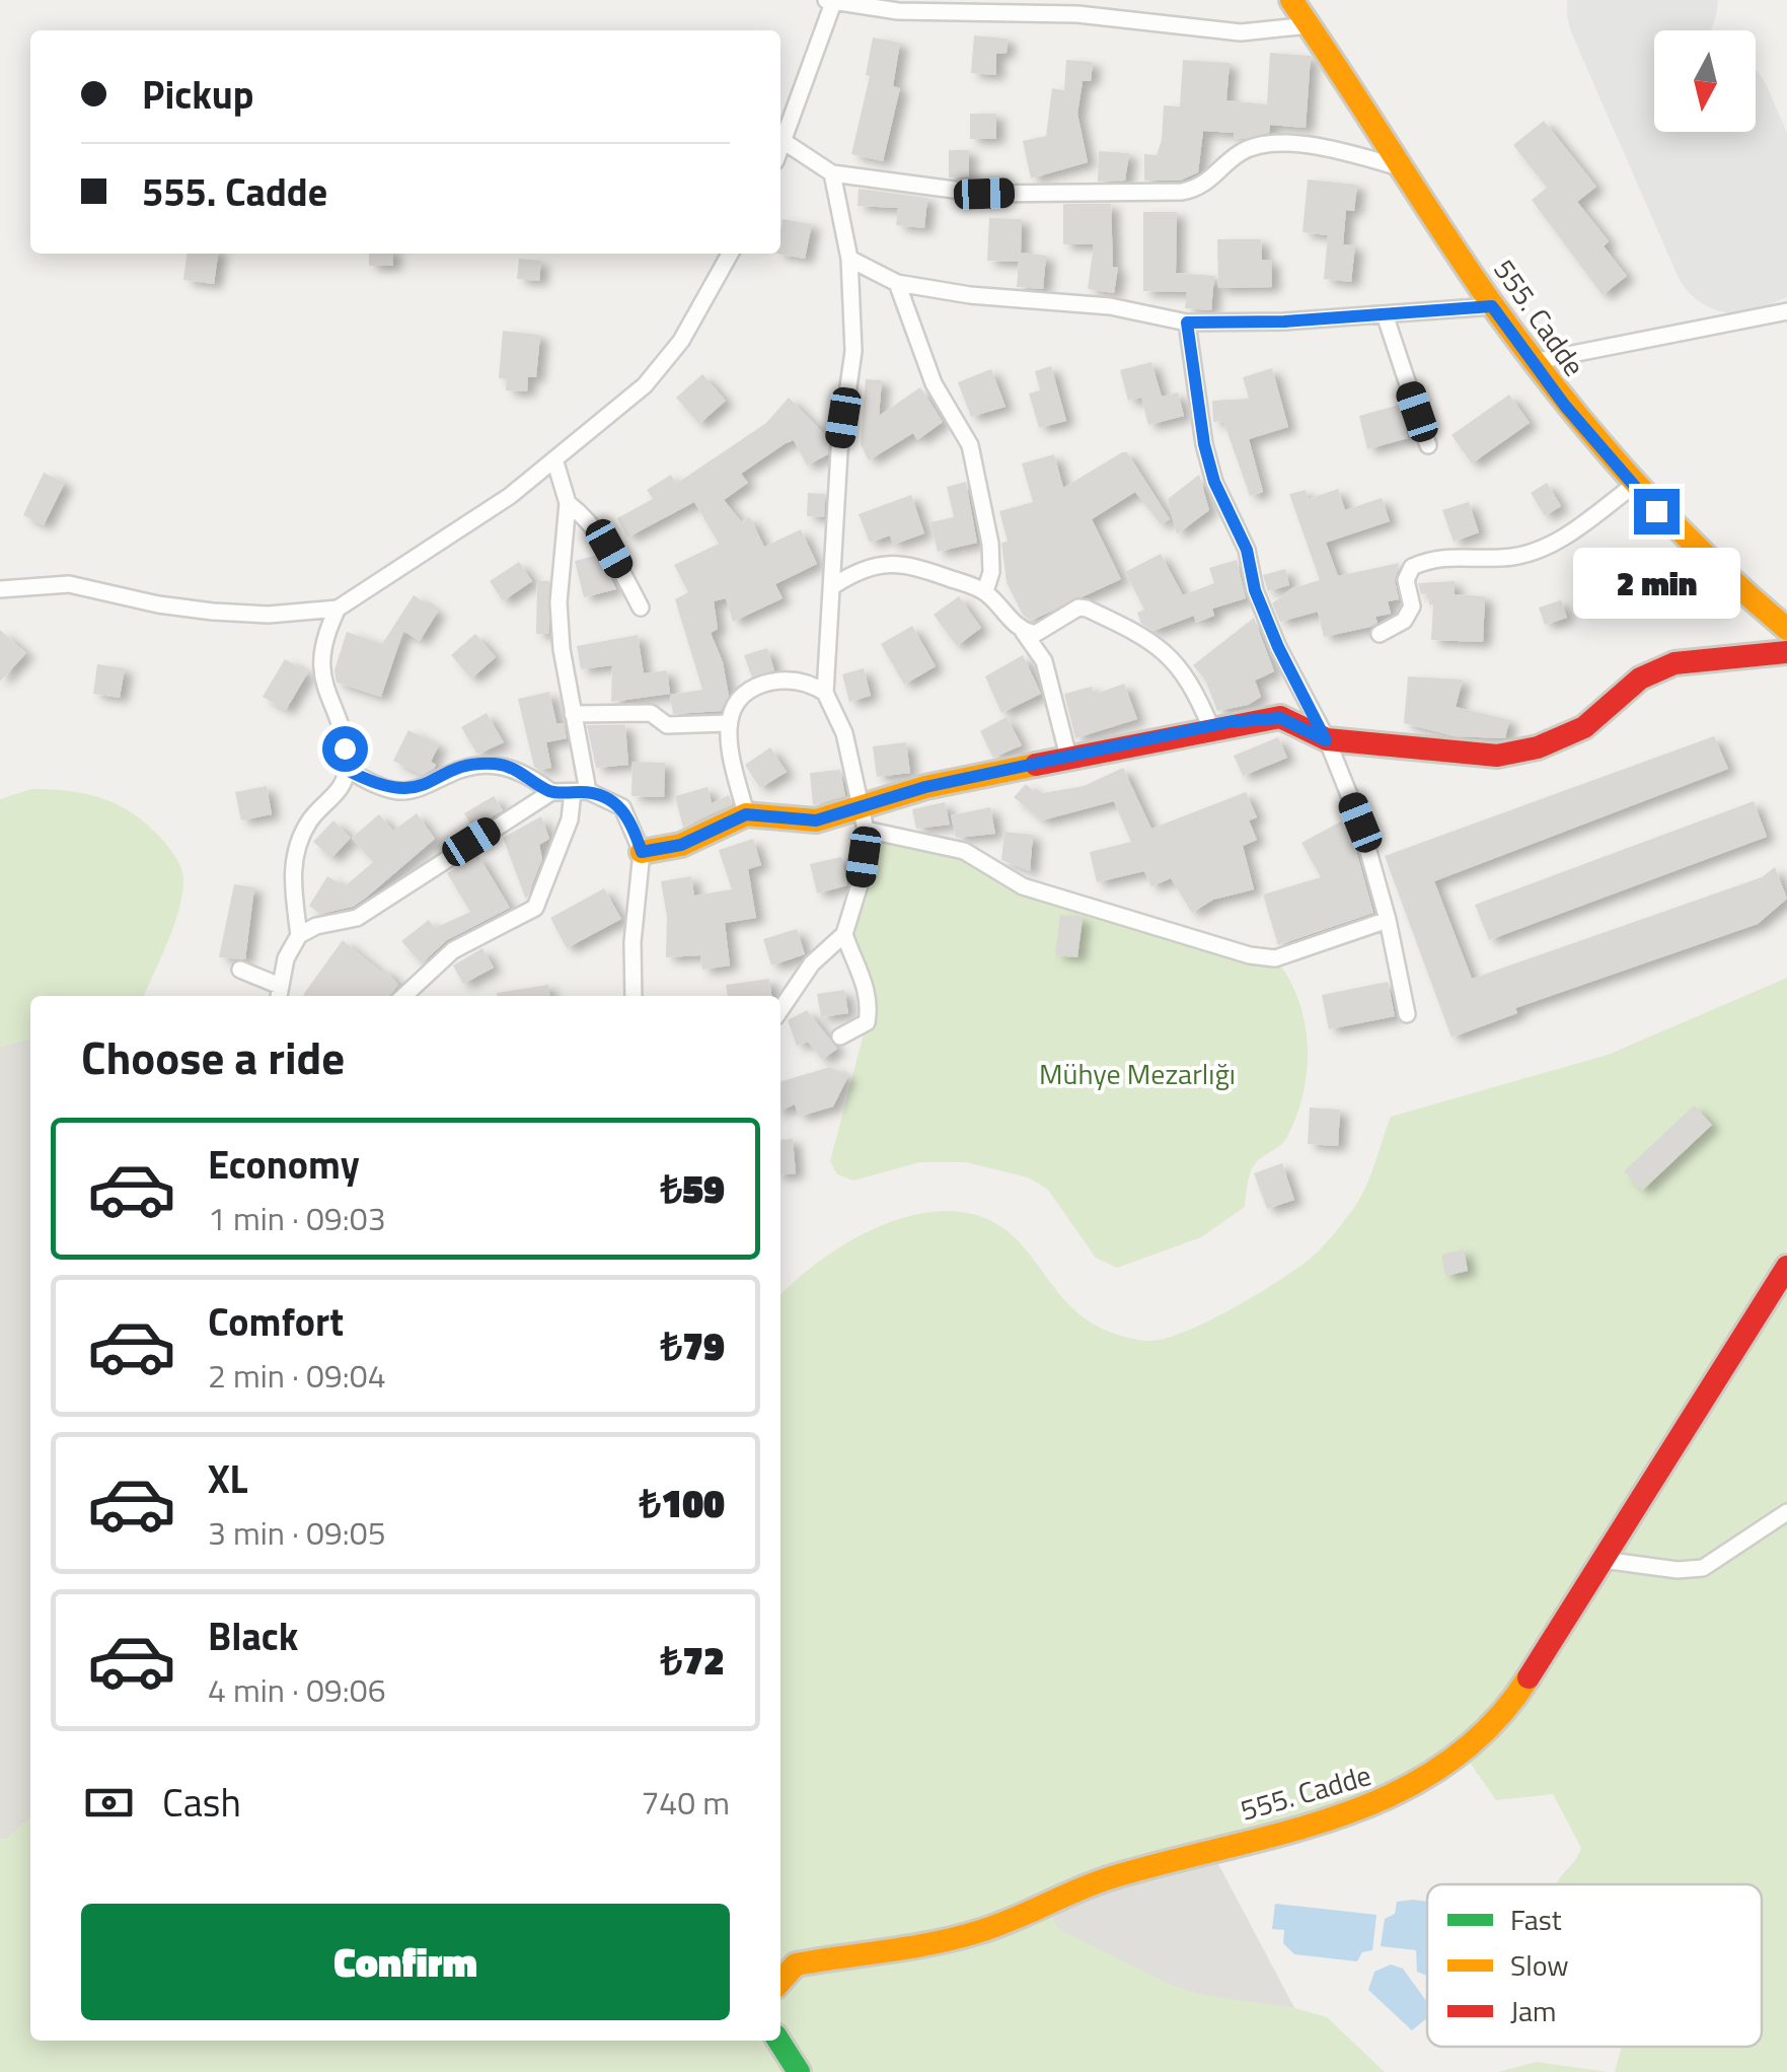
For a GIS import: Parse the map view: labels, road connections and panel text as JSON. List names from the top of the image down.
{
  "streets": {
    "street": ["555. Cadde"]
  },
  "parks": ["Mühye Mezarlığı"],
  "legend": ["Fast", "Slow", "Jam"],
  "north": "bottom",
  "page": {
    "banner": ["Pickup", "555. Cadde"],
    "bubble": "2 min",
    "heading": "Choose a ride",
    "list": [
      {
        "name": "Economy",
        "note": "1 min · 09:03",
        "value": "₺59"
      },
      {
        "name": "Comfort",
        "note": "2 min · 09:04",
        "value": "₺79"
      },
      {
        "name": "XL",
        "note": "3 min · 09:05",
        "value": "₺100"
      },
      {
        "name": "Black",
        "note": "4 min · 09:06",
        "value": "₺72"
      }
    ],
    "pay": ["Cash", "740 m"],
    "buttons": "Confirm"
  }
}
